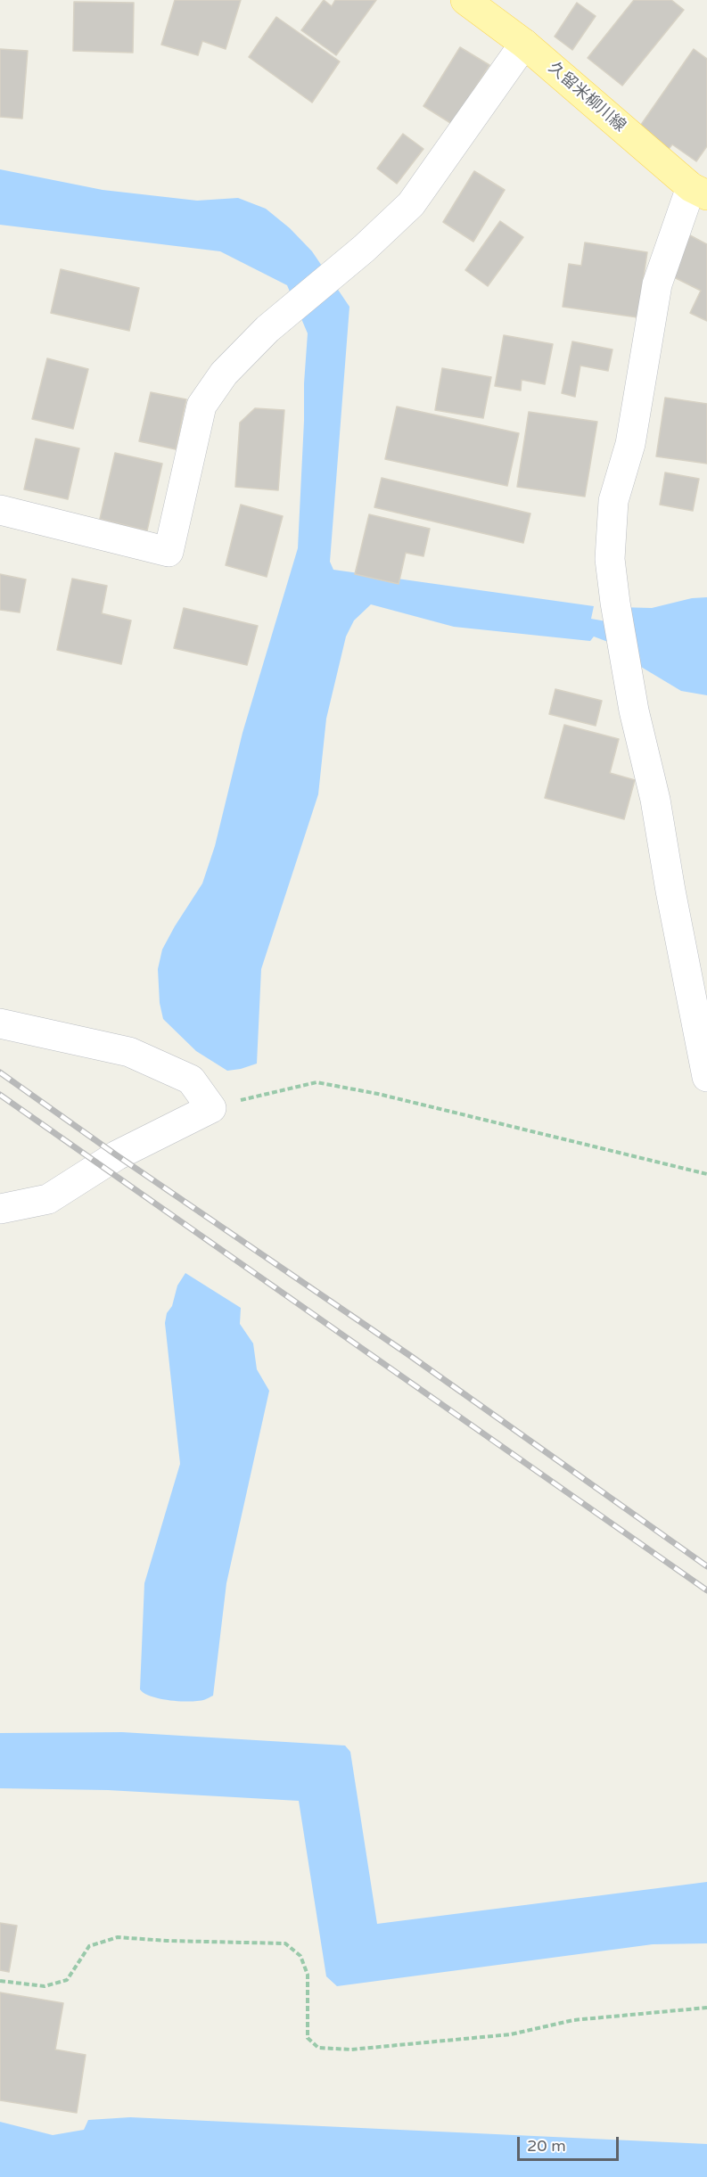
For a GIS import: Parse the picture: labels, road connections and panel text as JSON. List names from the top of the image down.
{
  "streets": {
    "main road": ["久留米柳川線"]
  },
  "scale_bar": "20 m"
}
